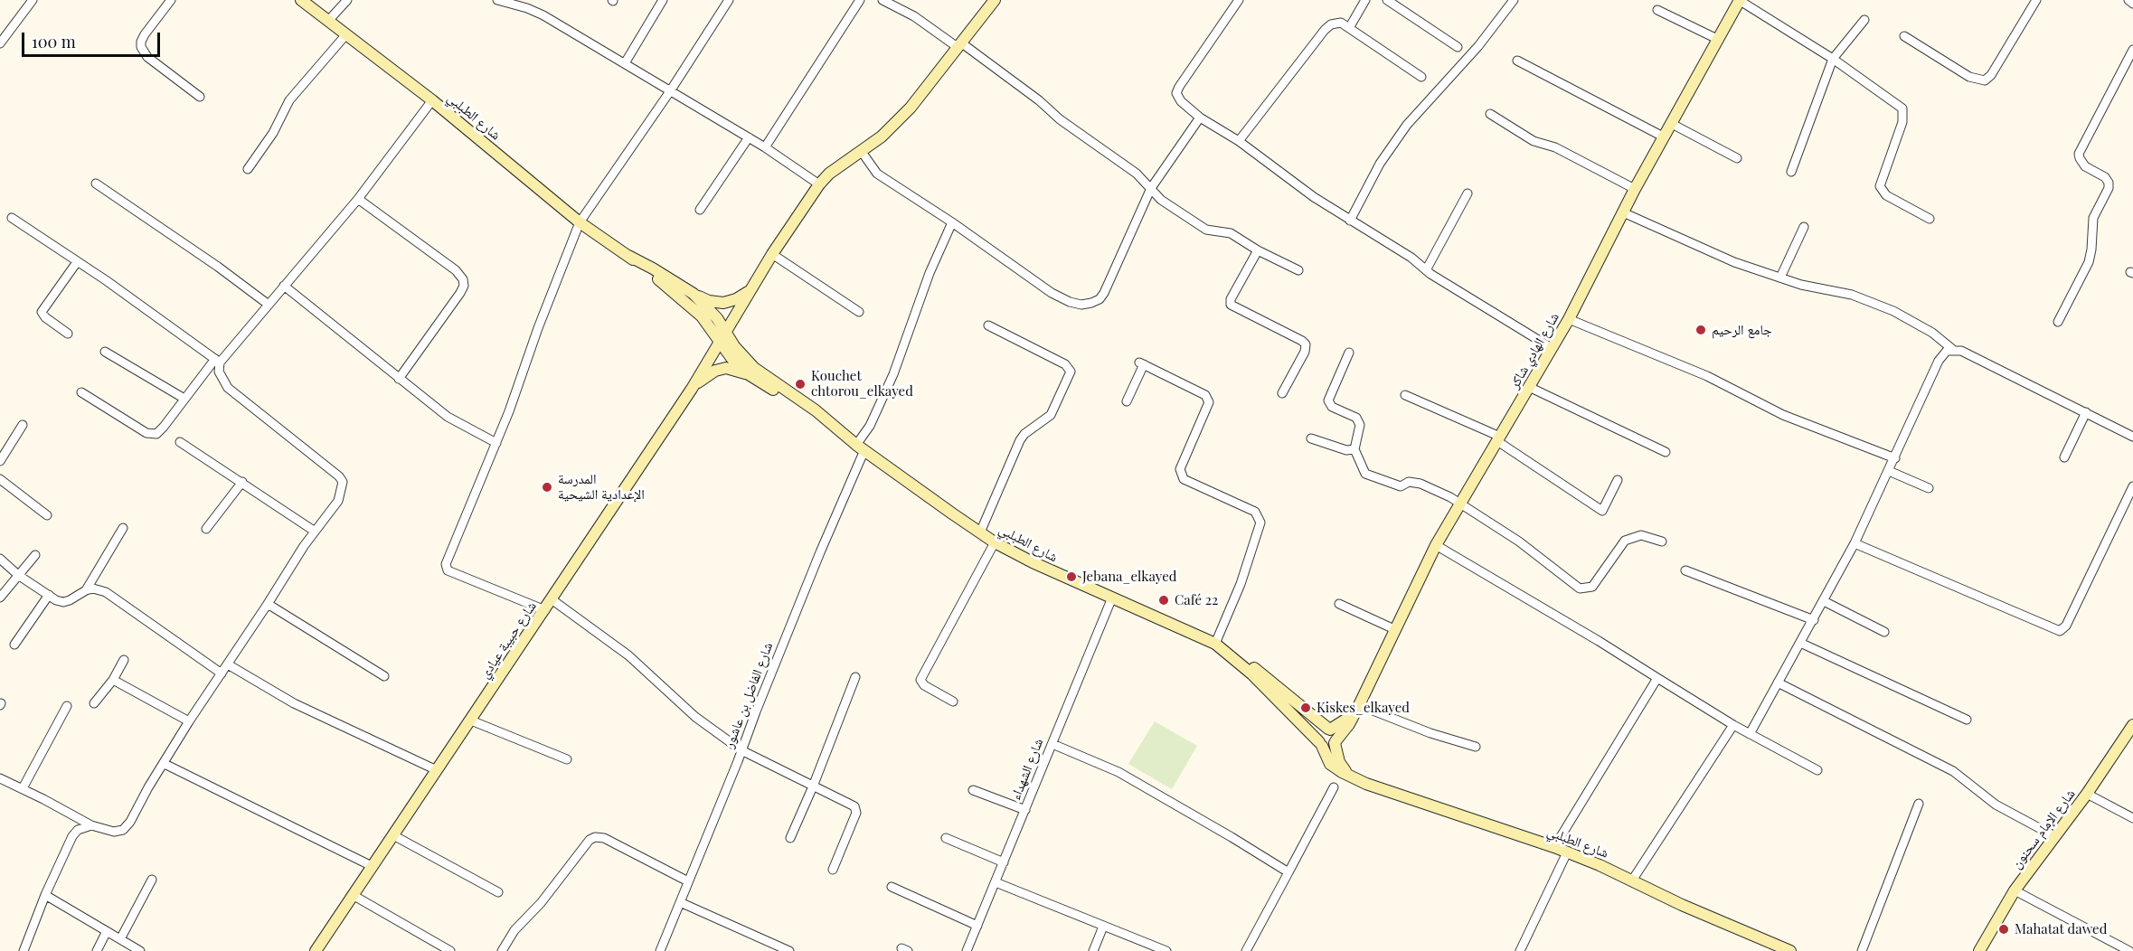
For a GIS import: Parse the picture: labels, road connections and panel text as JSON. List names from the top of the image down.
{
  "streets": {
    "street": [
      "شارع الطبلبي",
      "شارع الهادي شاكر",
      "شارع حبيبة عيادي",
      "شارع الفاضل بن عاشور",
      "شارع الشهداء",
      "شارع الإمام سحنون"
    ]
  },
  "crossings": [
    ["شارع الطبلبي", "شارع الهادي شاكر"],
    ["شارع الطبلبي", "شارع حبيبة عيادي"],
    ["شارع الطبلبي", "شارع الفاضل بن عاشور"],
    ["شارع الطبلبي", "شارع الشهداء"]
  ],
  "places": [
    "جامع الرحيم",
    "Kouchet chtorou_elkayed",
    "المدرسة الإعدادية الشيحية",
    "Jebana_elkayed",
    "Café 22",
    "Kiskes_elkayed",
    "Mahatat dawed"
  ],
  "scale_bar": "100 m"
}
